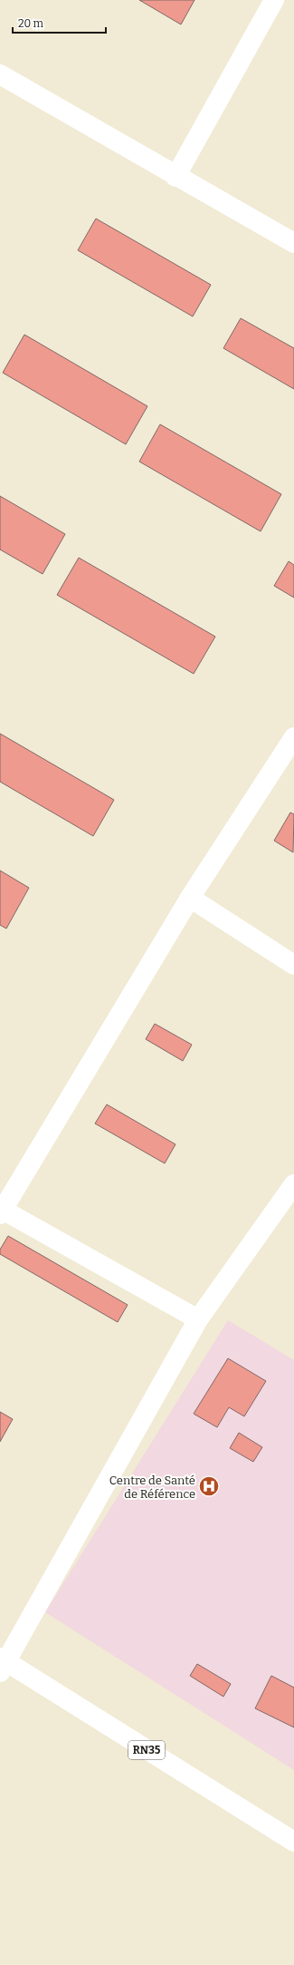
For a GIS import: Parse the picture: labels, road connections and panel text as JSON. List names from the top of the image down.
{
  "streets": {
    "street": ["RN35"]
  },
  "places": {
    "hospital": ["Centre de Santé de Référence"]
  },
  "scale_bar": "20 m"
}
